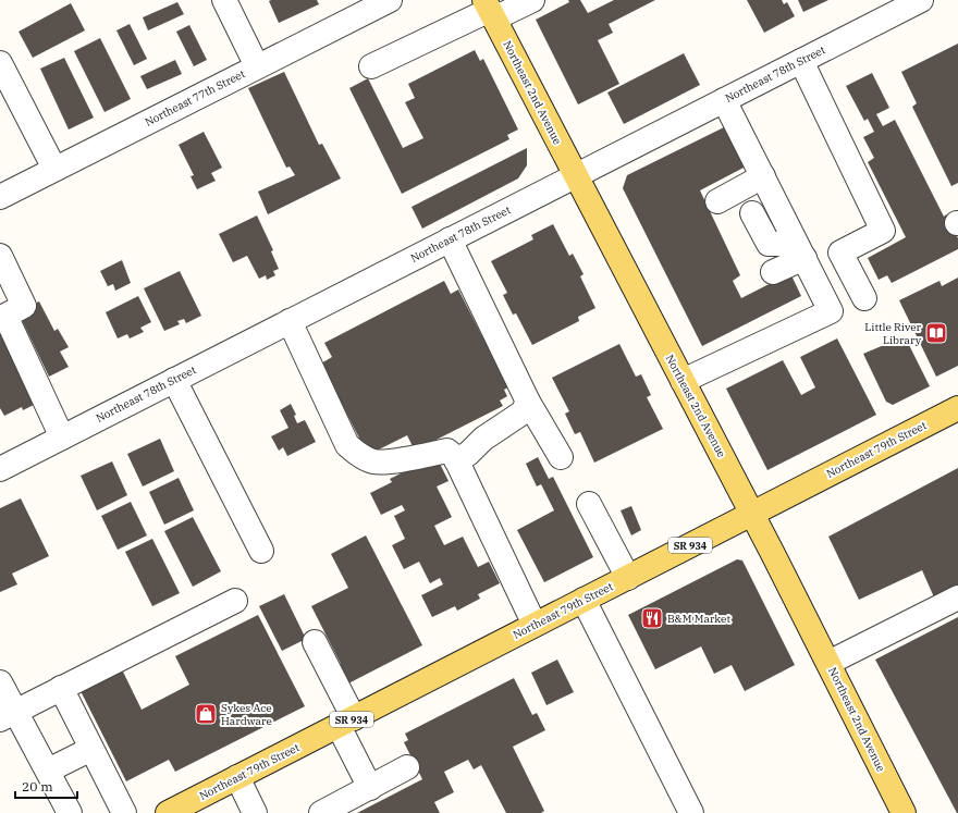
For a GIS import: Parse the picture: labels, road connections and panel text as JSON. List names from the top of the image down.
{
  "streets": {
    "main road": ["Northeast 2nd Avenue", "Northeast 79th Street", "SR 934"],
    "street": ["Northeast 78th Street", "Northeast 77th Street"]
  },
  "crossings": [
    ["Northeast 78th Street", "Northeast 2nd Avenue"],
    ["Northeast 2nd Avenue", "Northeast 79th Street"]
  ],
  "places": {
    "library": ["Little River Library"],
    "restaurant": ["B&M Market"],
    "shop": ["Sykes Ace Hardware"]
  },
  "scale_bar": "20 m"
}
